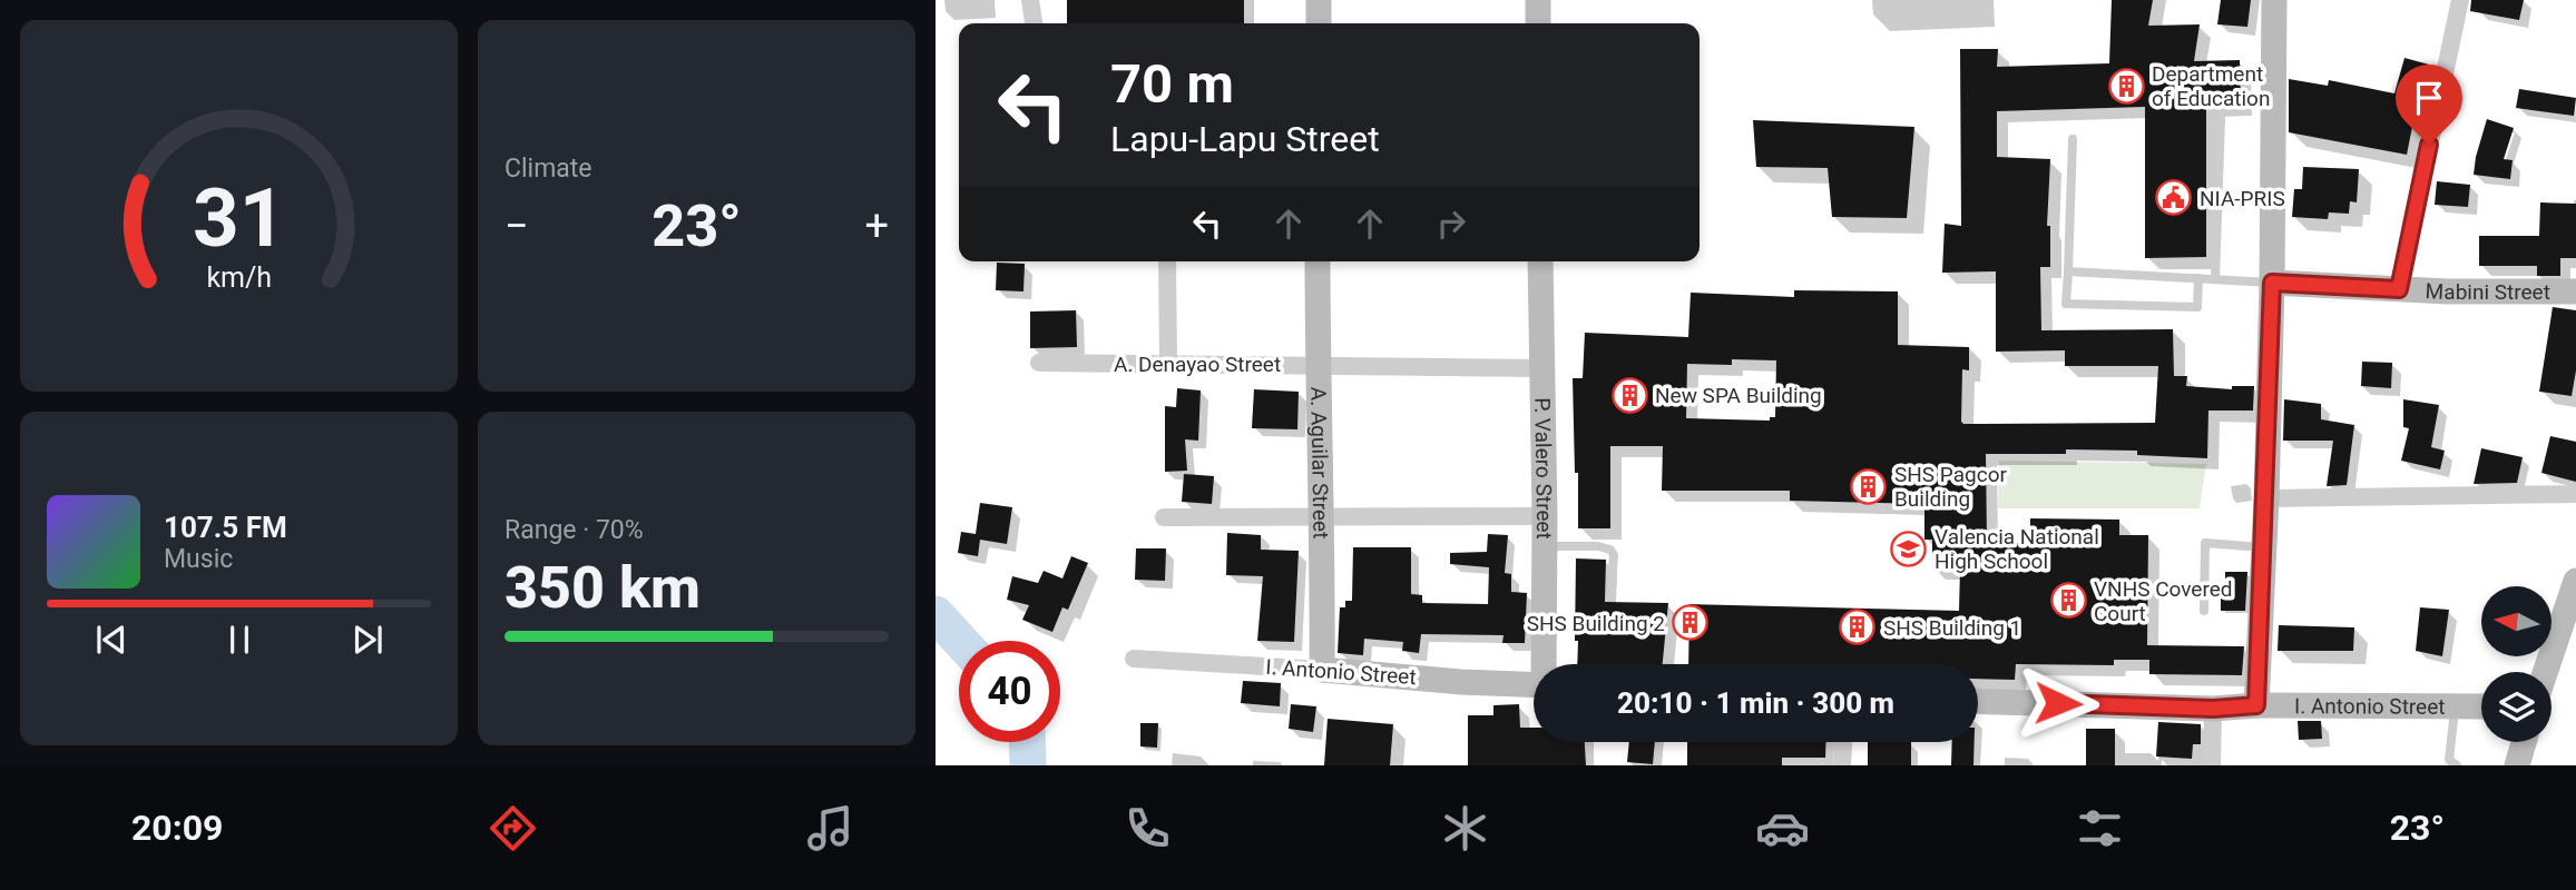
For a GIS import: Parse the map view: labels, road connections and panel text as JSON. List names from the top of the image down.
{
  "streets": {
    "street": [
      "Mabini Street",
      "A. Denayao Street",
      "A. Aguilar Street",
      "P. Valero Street",
      "I. Antonio Street"
    ]
  },
  "crossings": [
    ["A. Denayao Street", "A. Aguilar Street"],
    ["A. Denayao Street", "P. Valero Street"],
    ["A. Aguilar Street", "I. Antonio Street"]
  ],
  "places": {
    "building": [
      "Department of Education",
      "New SPA Building",
      "SHS Pagcor Building",
      "VNHS Covered Court",
      "SHS Building 2",
      "SHS Building 1"
    ],
    "public building": ["NIA-PRIS"],
    "school or university": ["Valencia National High School"]
  },
  "north": "left",
  "page": {
    "tile": [
      "Climate",
      ["Range · 70%", "350 km"]
    ],
    "turn": ["70 m", "Lapu-Lapu Street"],
    "heat": ["−", "23°", "+"],
    "song": ["107.5 FM", "Music"],
    "limit": "40",
    "trip": "20:10 · 1 min · 300 m",
    "tabs": ["20:09", "23°"],
    "gauge": ["31", "km/h"]
  }
}
